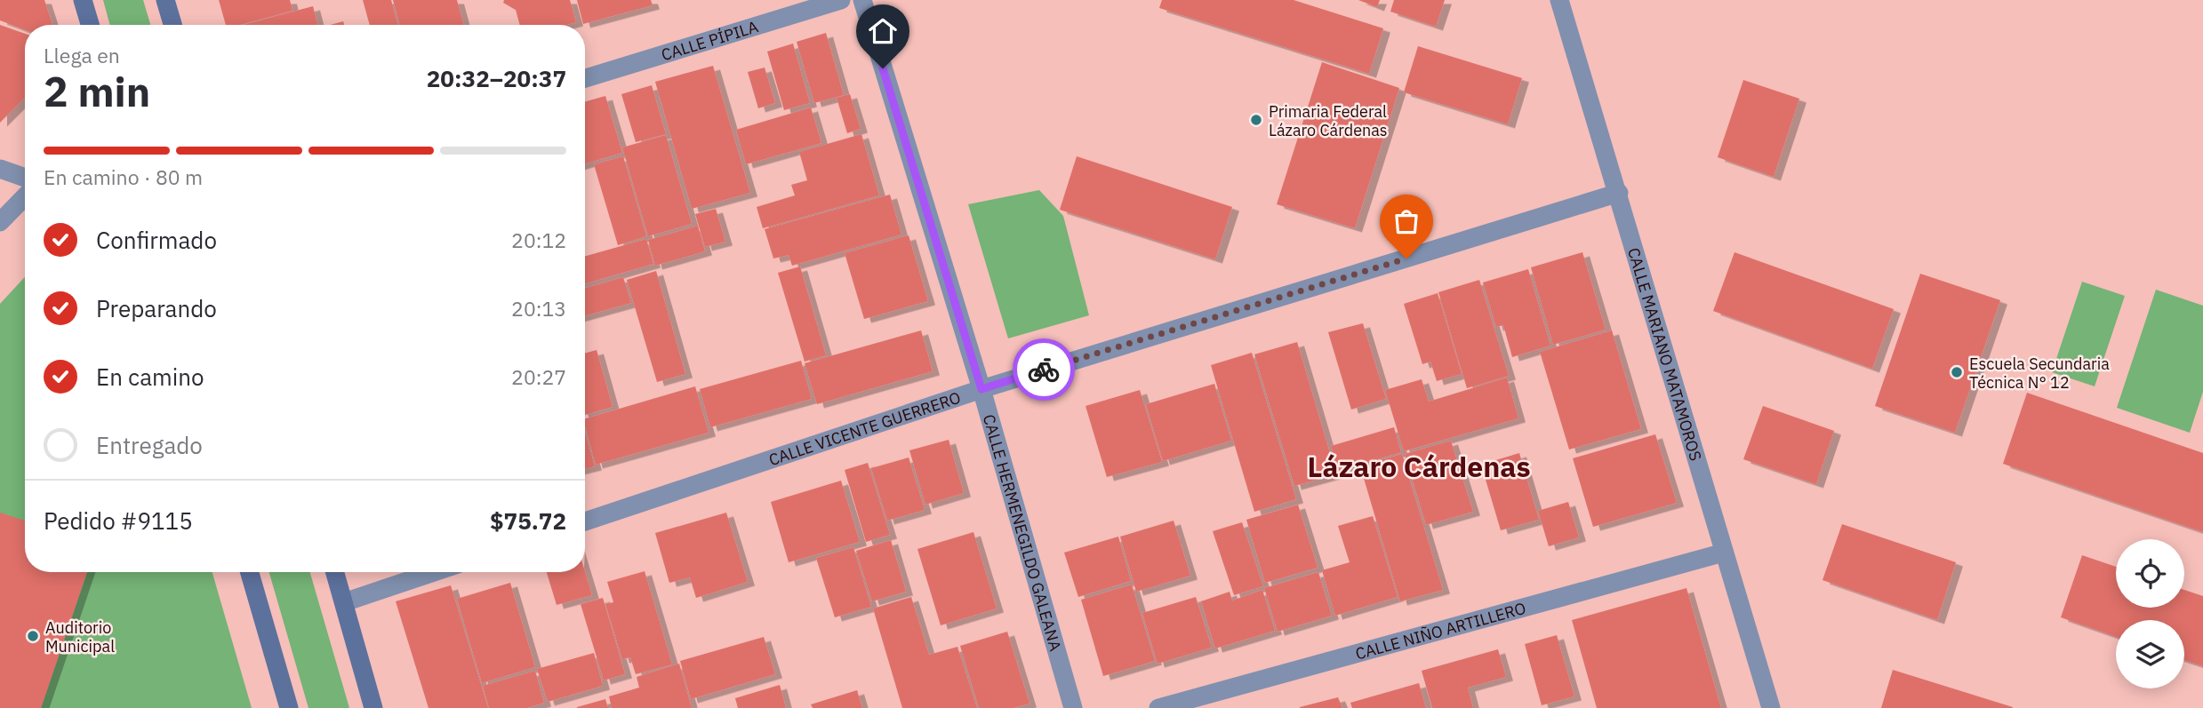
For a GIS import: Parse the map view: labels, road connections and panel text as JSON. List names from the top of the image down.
{
  "streets": {
    "street": [
      "CALLE PÍPILA",
      "CALLE MARIANO MATAMOROS",
      "CALLE VICENTE GUERRERO",
      "CALLE HERMENEGILDO GALEANA",
      "CALLE NIÑO ARTILLERO"
    ]
  },
  "crossings": [
    ["CALLE MARIANO MATAMOROS", "CALLE VICENTE GUERRERO"],
    ["CALLE MARIANO MATAMOROS", "CALLE NIÑO ARTILLERO"],
    ["CALLE VICENTE GUERRERO", "CALLE HERMENEGILDO GALEANA"]
  ],
  "districts": ["Lázaro Cárdenas"],
  "places": ["Primaria Federal Lázaro Cárdenas", "Escuela Secundaria Técnica N° 12", "Auditorio Municipal"],
  "page": {
    "heading": ["2 min", "Llega en", "20:32–20:37"],
    "panel": ["Pedido #9115", "$75.72"],
    "bar": "En camino · 80 m",
    "list": [
      ["Confirmado", "20:12"],
      ["Preparando", "20:13"],
      ["En camino", "20:27"],
      "Entregado"
    ]
  }
}
